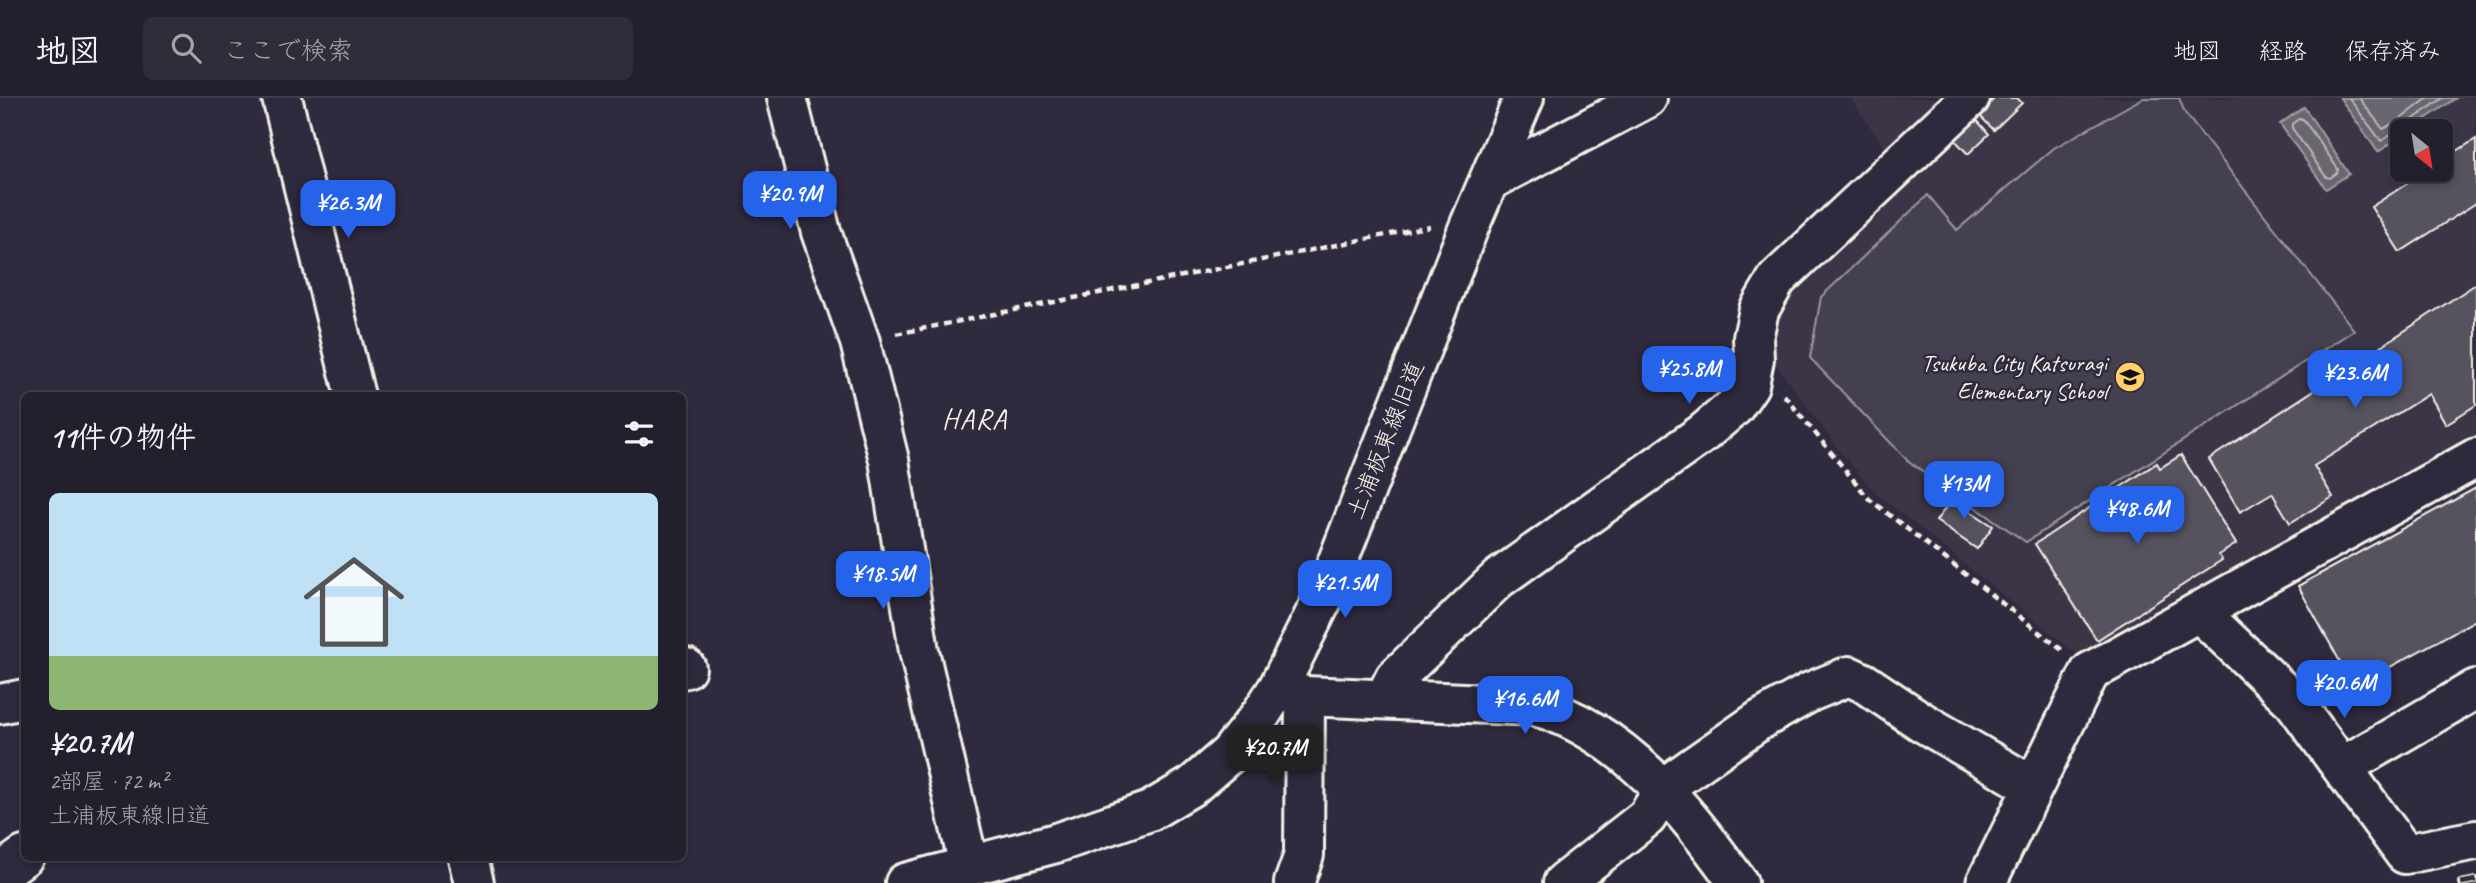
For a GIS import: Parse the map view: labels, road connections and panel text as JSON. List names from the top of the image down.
{
  "streets": {
    "street": ["土浦板東線旧道"]
  },
  "districts": ["HARA"],
  "places": {
    "school or university": ["Tsukuba City Katsuragi Elementary School"]
  },
  "north": "bottom right",
  "page": {
    "header": "地図",
    "search": "ここで検索",
    "nav": ["地図", "経路", "保存済み"],
    "price": [
      "¥20.9M",
      "¥26.3M",
      "¥25.8M",
      "¥23.6M",
      "¥13M",
      "¥48.6M",
      "¥18.5M",
      "¥21.5M",
      "¥20.6M",
      "¥16.6M",
      "¥20.7M"
    ],
    "heading": "11件の物件",
    "list": [
      {
        "name": "¥20.7M",
        "note": "2部屋 · 72 m² · 土浦板東線旧道"
      }
    ]
  }
}
